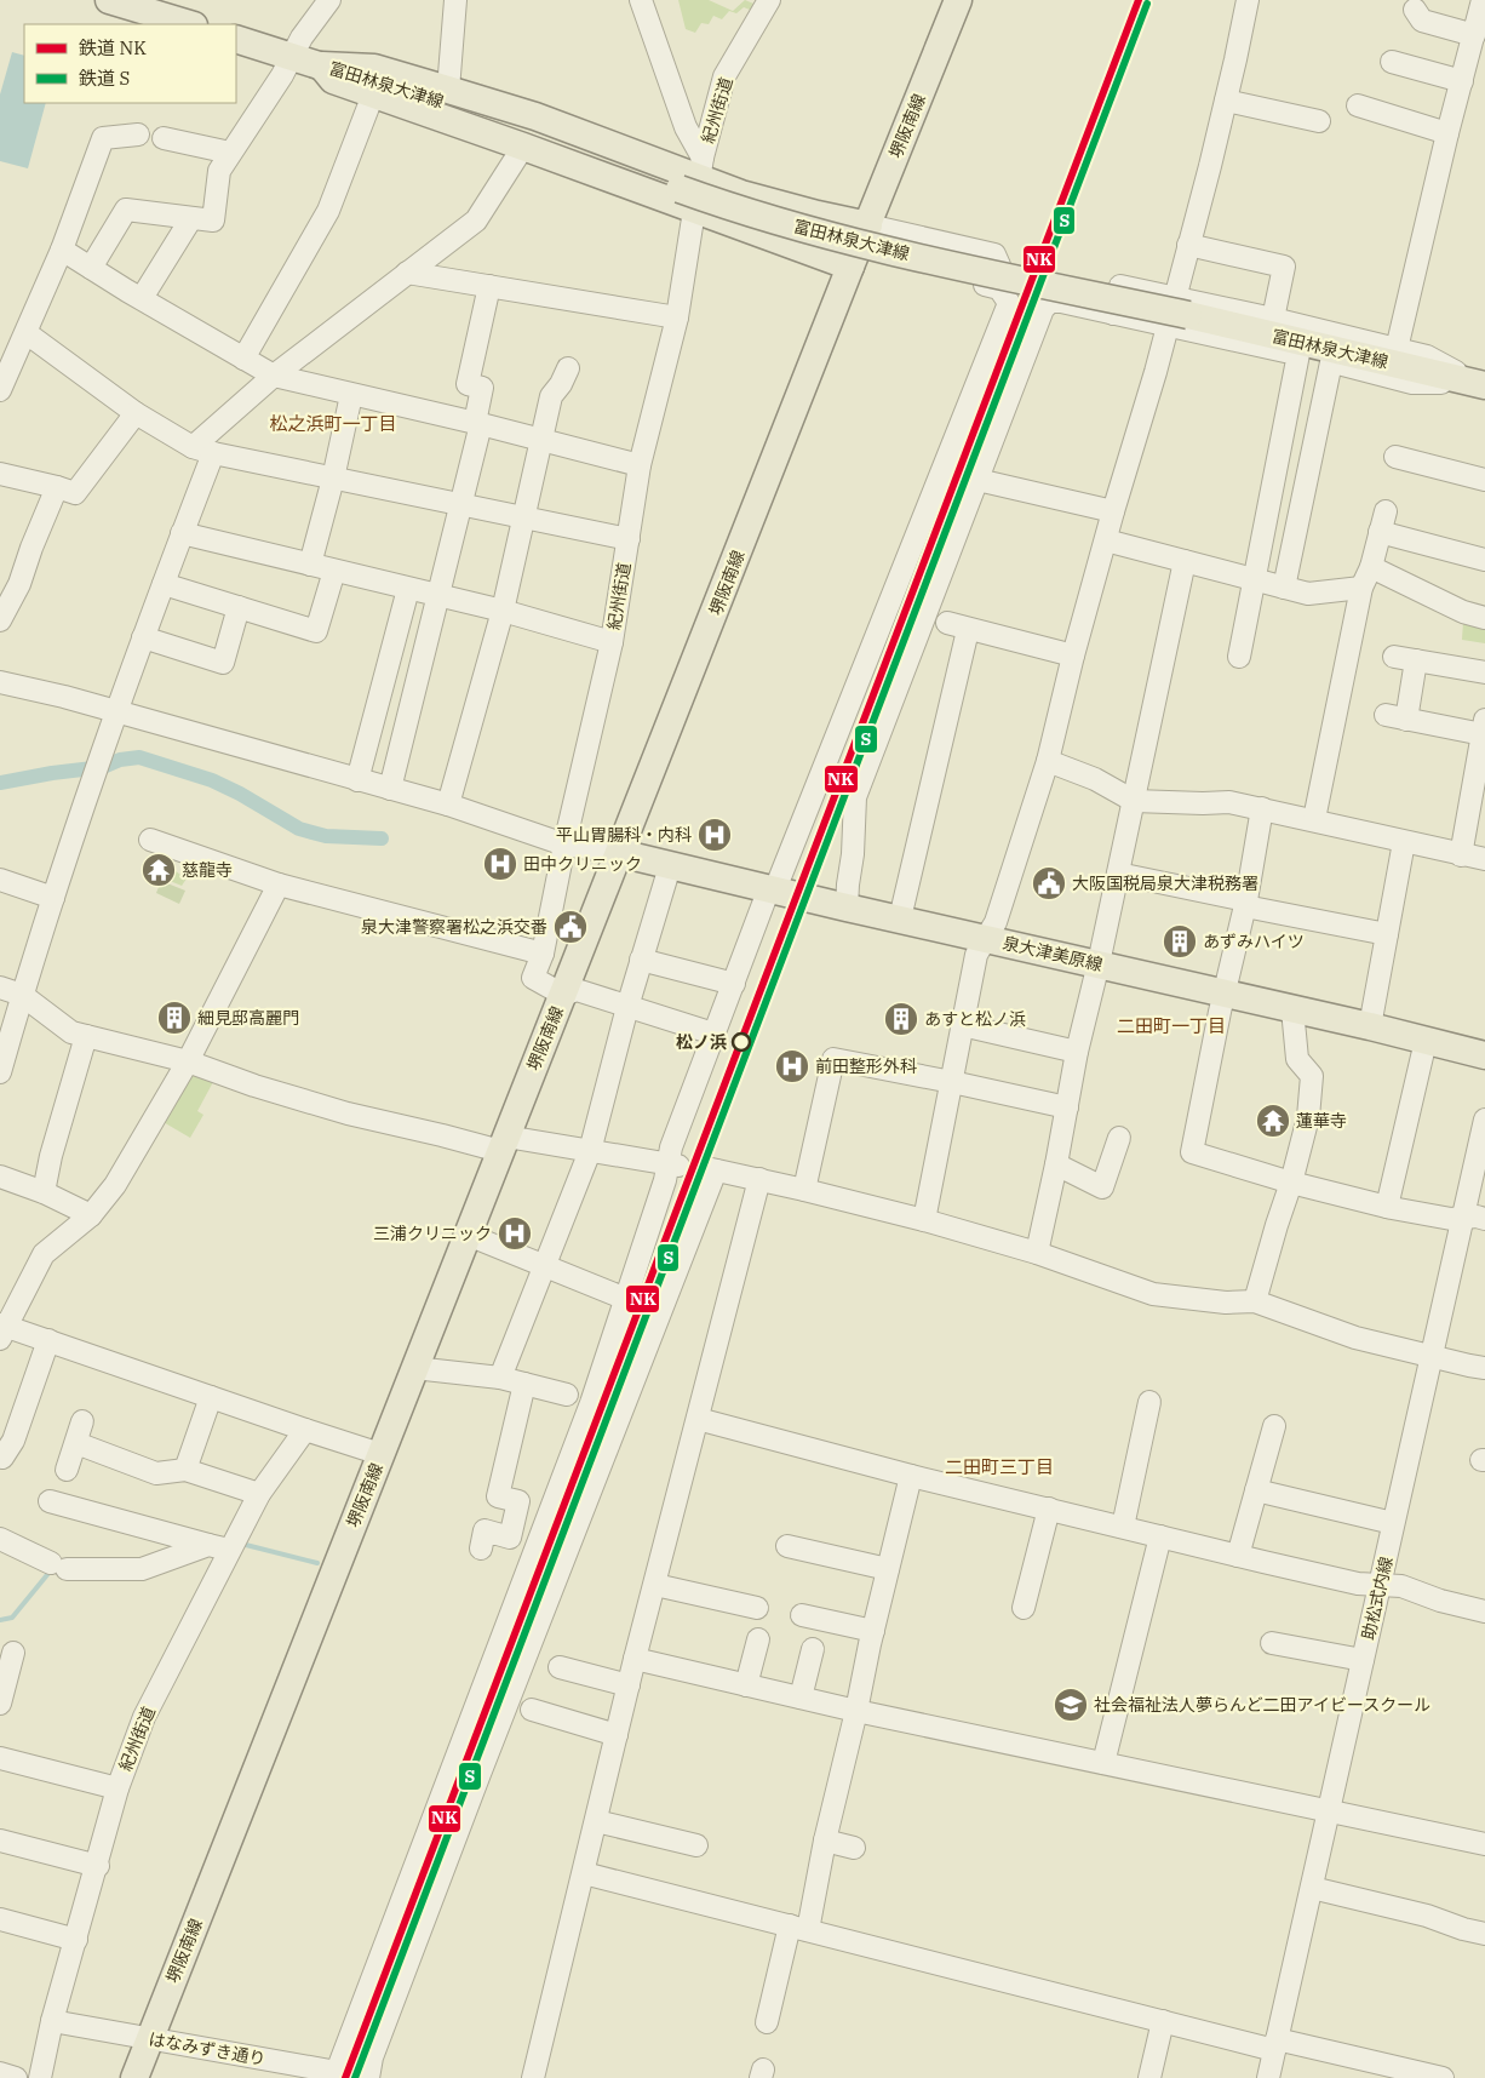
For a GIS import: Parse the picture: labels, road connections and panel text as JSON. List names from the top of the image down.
{
  "streets": {
    "main road": ["富田林泉大津線", "堺阪南線", "泉大津美原線"],
    "street": ["紀州街道", "助松式内線", "はなみずき通り"]
  },
  "crossings": [
    ["富田林泉大津線", "紀州街道"],
    ["紀州街道", "堺阪南線"],
    ["紀州街道", "はなみずき通り"],
    ["堺阪南線", "泉大津美原線"],
    ["堺阪南線", "はなみずき通り"]
  ],
  "districts": ["松之浜町一丁目", "二田町一丁目", "二田町三丁目"],
  "places": {
    "hospital": [
      "平山胃腸科・内科",
      "田中クリニック",
      "前田整形外科",
      "三浦クリニック"
    ],
    "temple": ["慈龍寺", "蓮華寺"],
    "public building": ["大阪国税局泉大津税務署", "泉大津警察署松之浜交番"],
    "building": ["あずみハイツ", "細見邸高麗門", "あすと松ノ浜"],
    "other": ["松ノ浜"],
    "school or university": ["社会福祉法人夢らんど二田アイビースクール"]
  },
  "lines": ["rail line NK", "rail line S"],
  "legend": ["鉄道 NK", "鉄道 S"]
}
